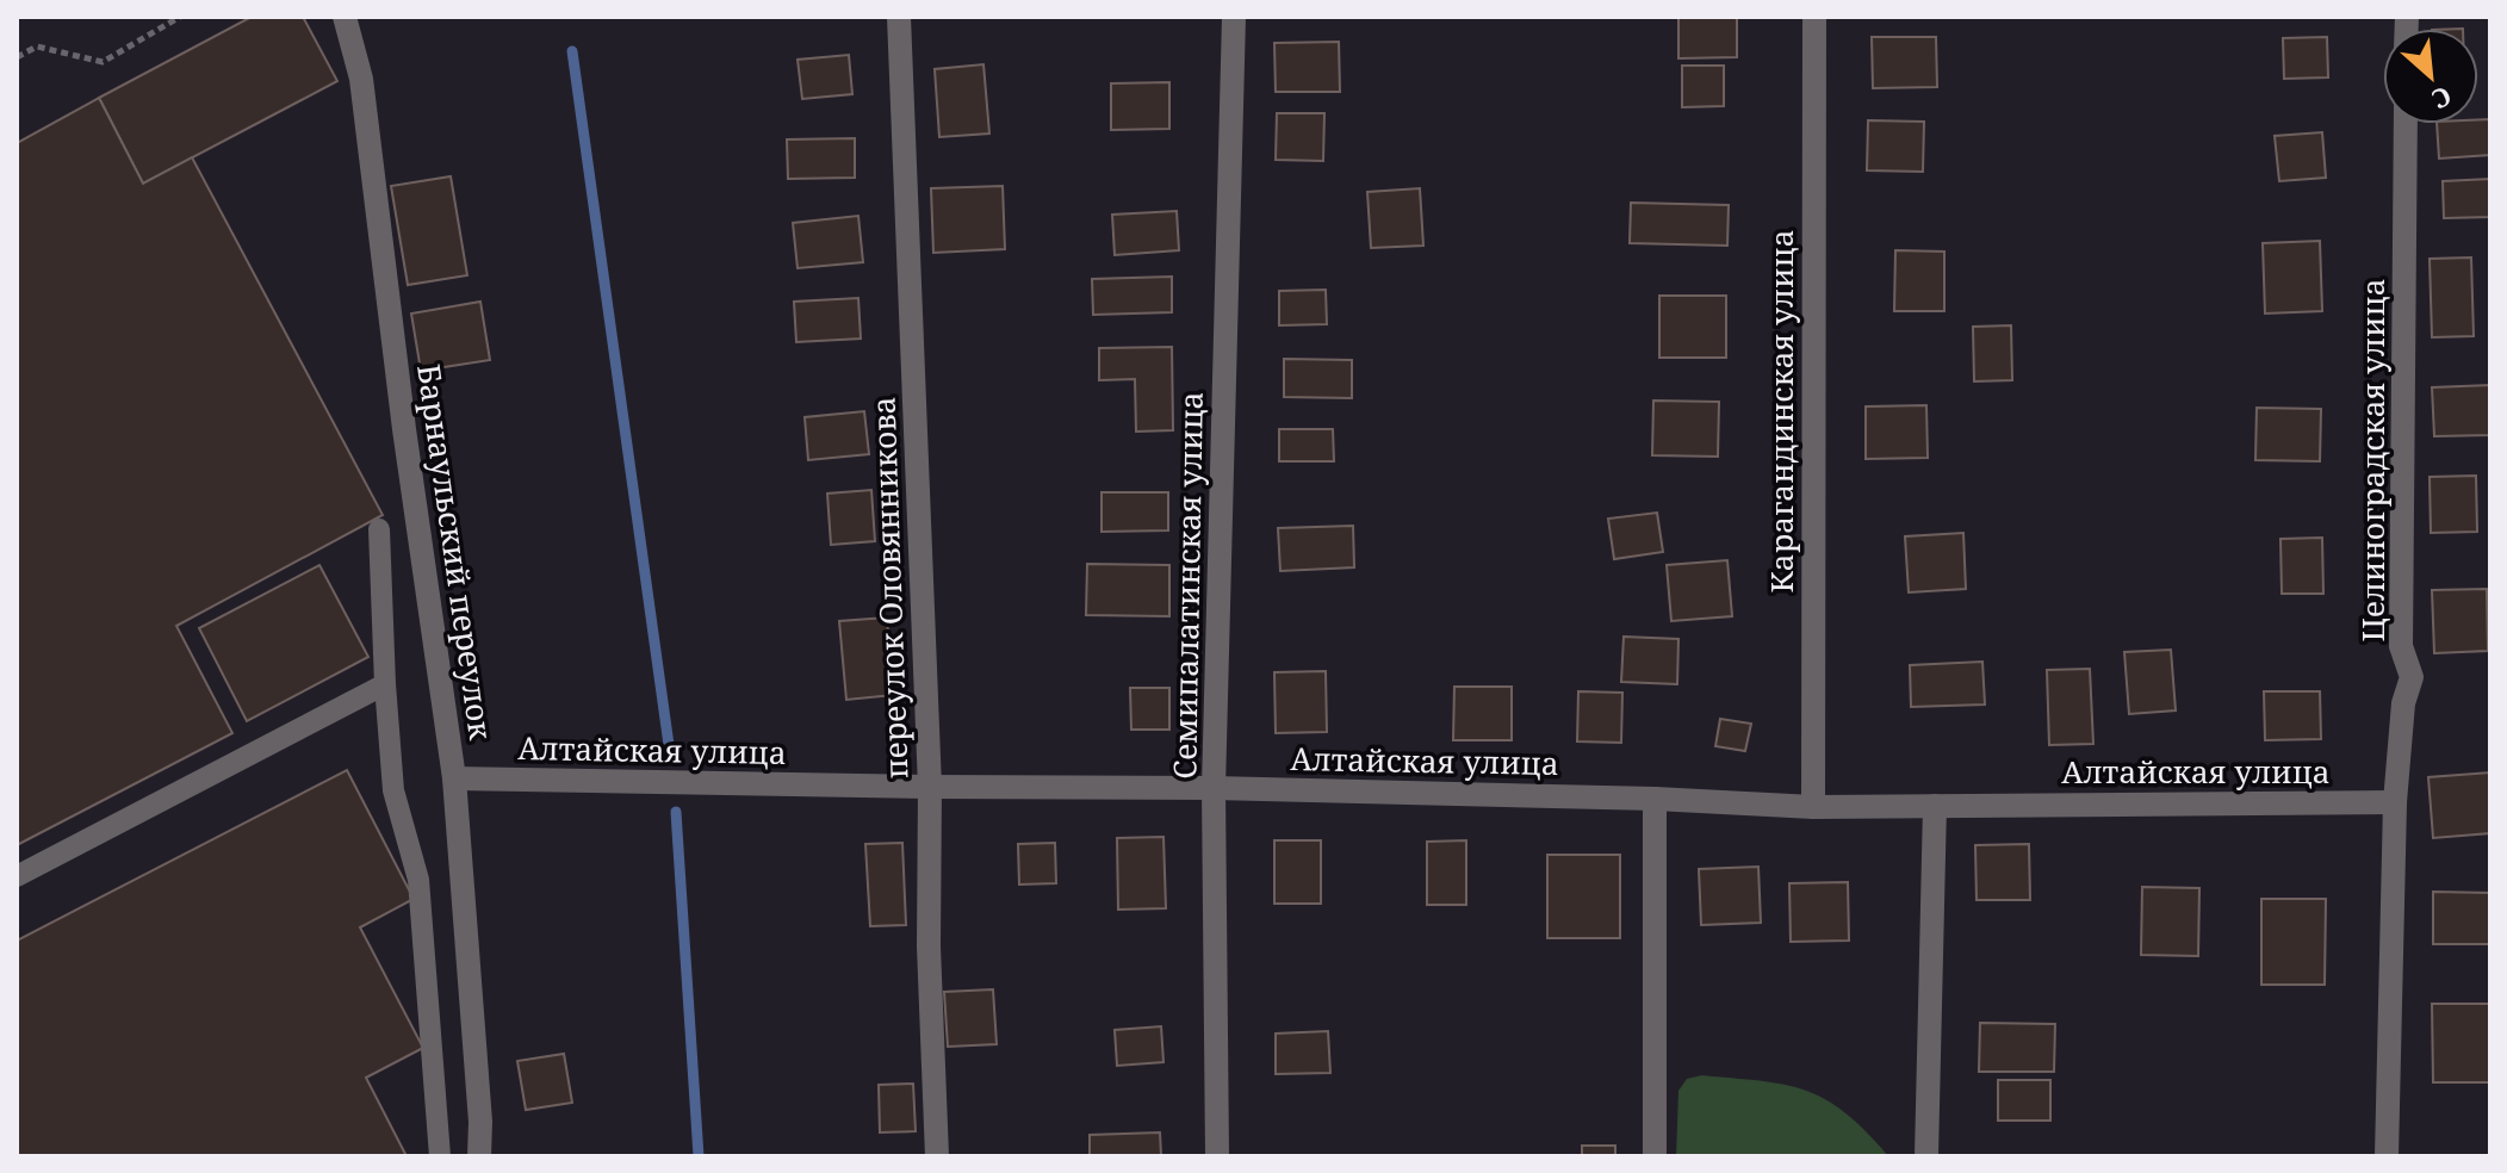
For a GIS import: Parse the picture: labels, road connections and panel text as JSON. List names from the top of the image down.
{
  "streets": {
    "street": [
      "Карагандинская улица",
      "Целиноградская улица",
      "Барнаульский переулок",
      "Семипалатинская улица",
      "переулок Оловянникова",
      "Алтайская улица"
    ]
  },
  "crossings": [
    ["Карагандинская улица", "Алтайская улица"],
    ["Целиноградская улица", "Алтайская улица"],
    ["Барнаульский переулок", "Алтайская улица"],
    ["Семипалатинская улица", "Алтайская улица"],
    ["переулок Оловянникова", "Алтайская улица"]
  ],
  "north": "bottom right"
}
